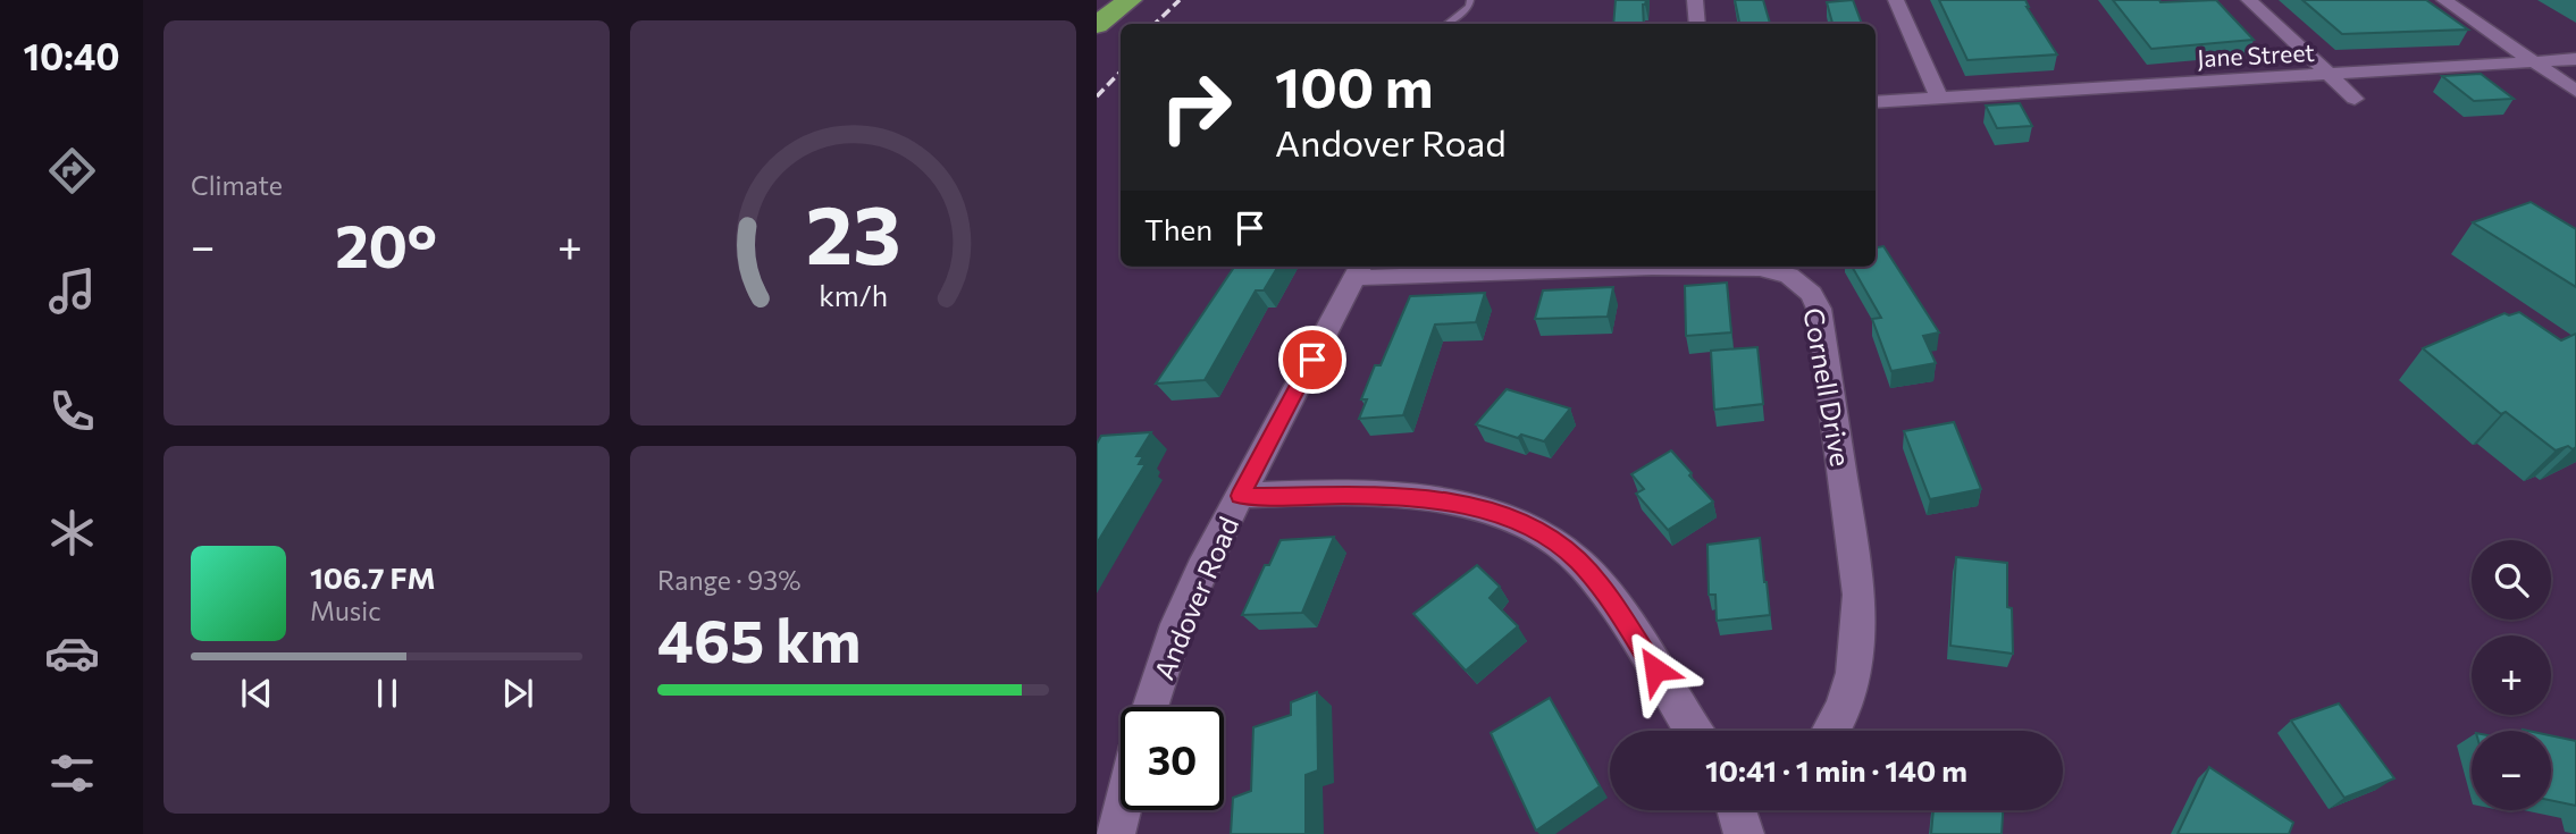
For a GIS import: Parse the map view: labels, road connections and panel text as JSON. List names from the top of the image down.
{
  "streets": {
    "street": ["Jane Street", "Cornell Drive", "Andover Road"]
  },
  "crossings": [
    ["Cornell Drive", "Andover Road"]
  ],
  "page": {
    "tabs": "10:40",
    "tile": [
      "Climate",
      ["Range · 93%", "465 km"]
    ],
    "turn": ["100 m", "Andover Road"],
    "then": "Then",
    "heat": ["−", "20°", "+"],
    "map_buttons": ["+", "−"],
    "song": ["106.7 FM", "Music"],
    "limit": "30",
    "trip": "10:41 · 1 min · 140 m",
    "gauge": ["23", "km/h"]
  }
}
